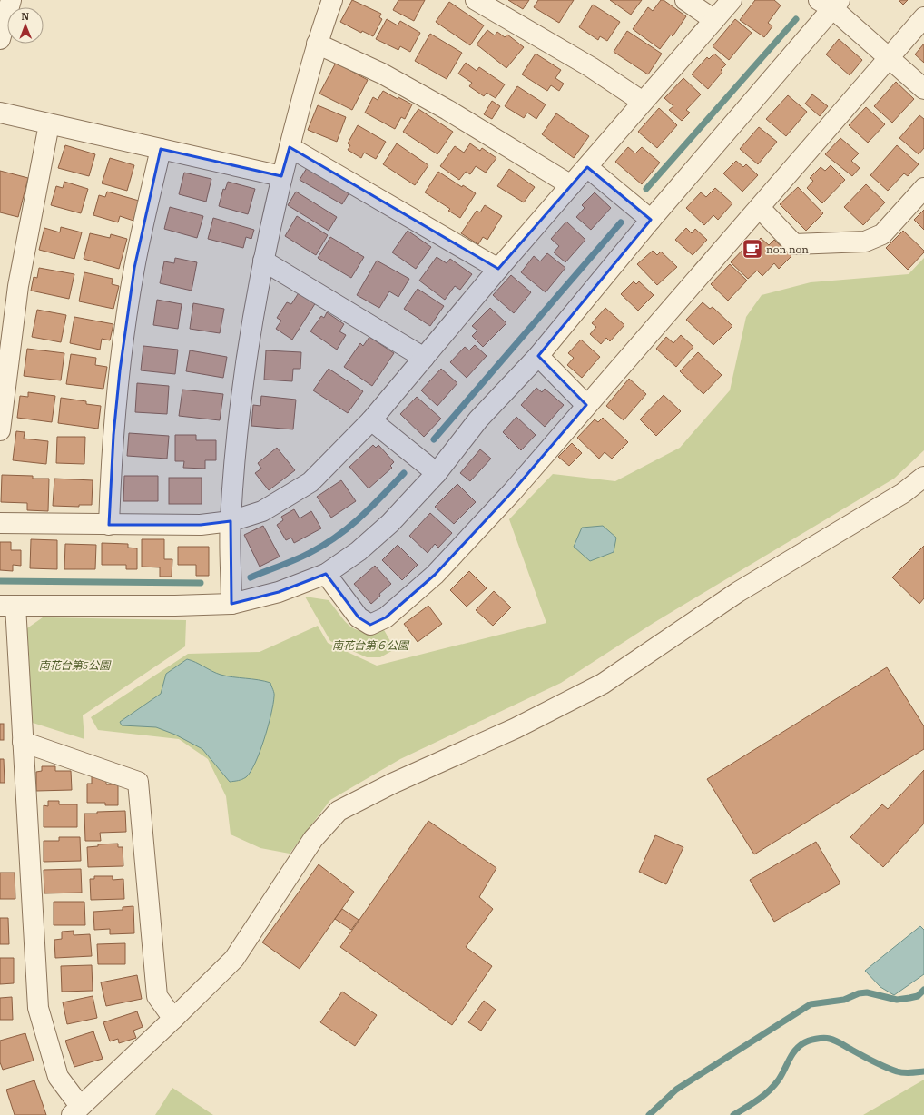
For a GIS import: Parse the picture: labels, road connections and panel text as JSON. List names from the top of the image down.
{
  "parks": ["南花台第６公園", "南花台第5公園"],
  "places": {
    "cafe": ["non non"]
  },
  "north": "top"
}
